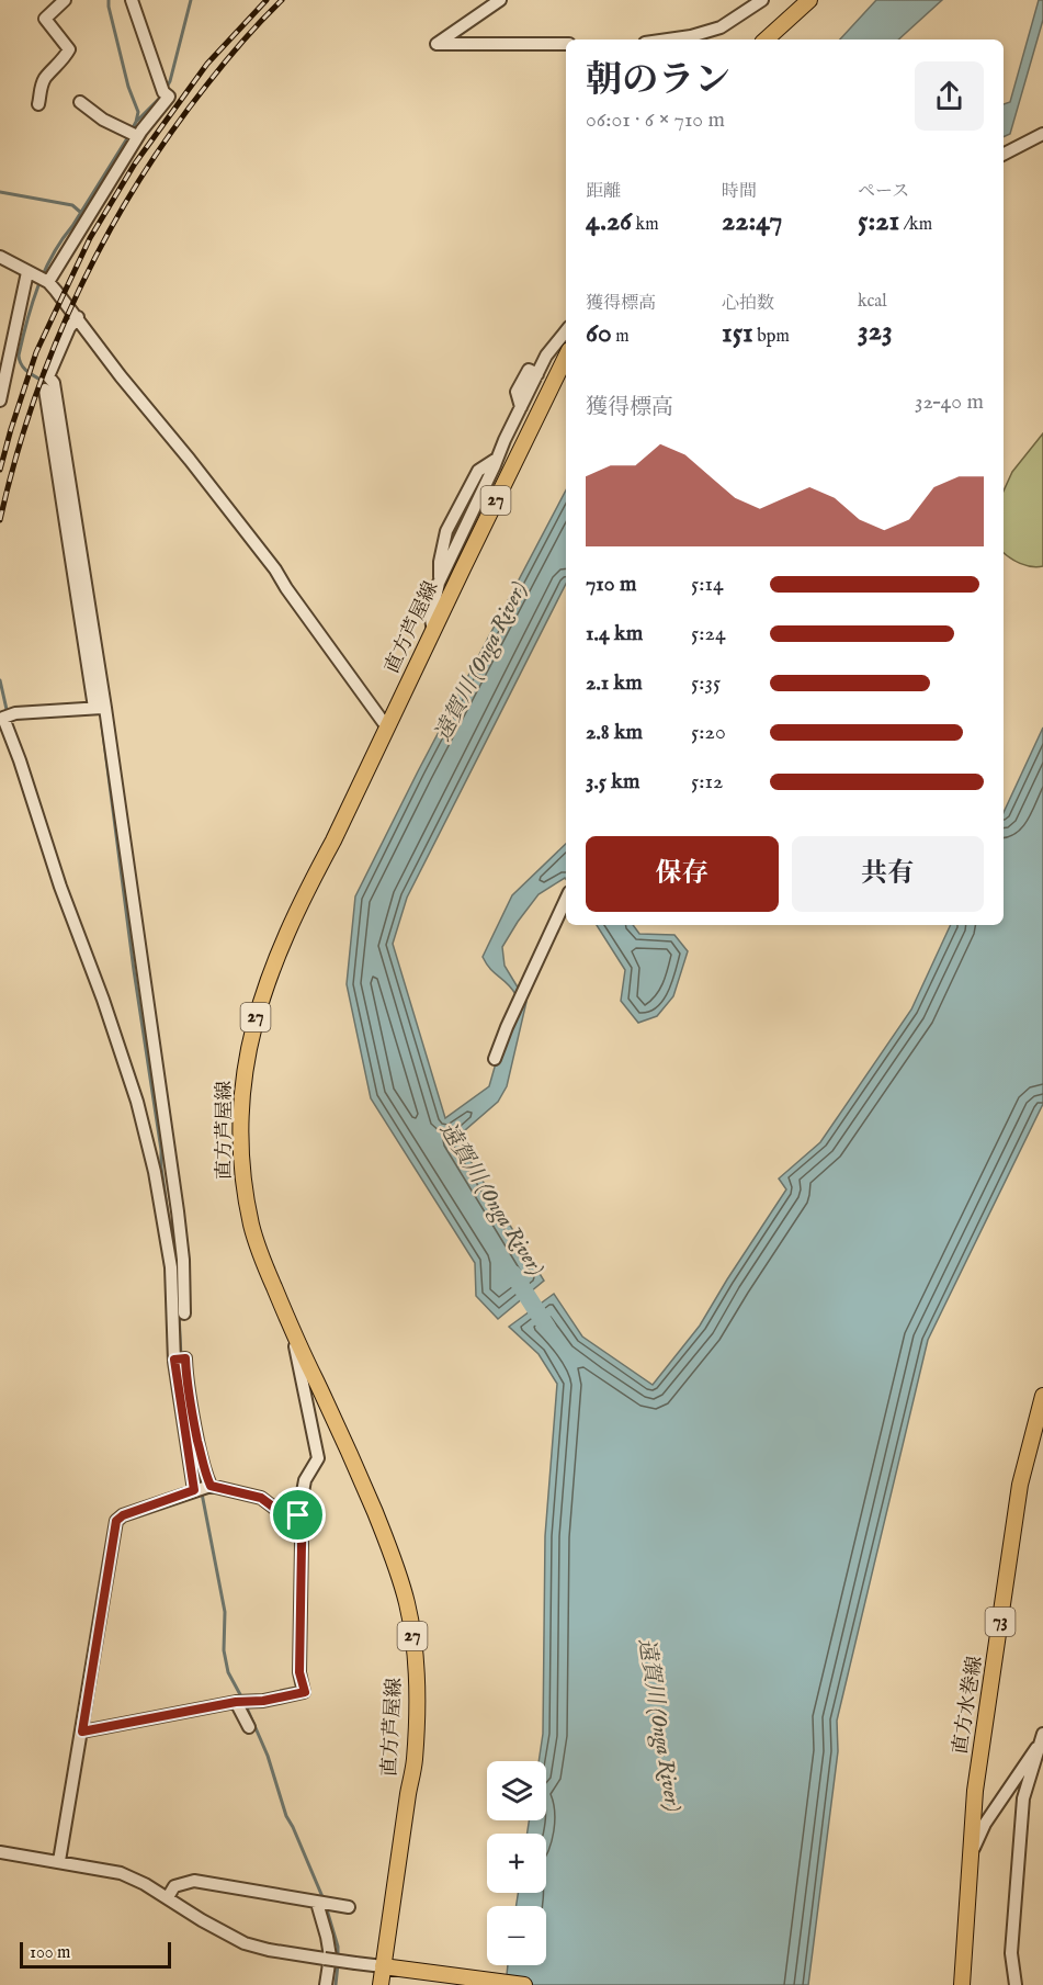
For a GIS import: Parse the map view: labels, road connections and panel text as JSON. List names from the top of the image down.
{
  "streets": {
    "main road": [
      "27",
      "直方芦屋線",
      "73",
      "直方水巻線"
    ]
  },
  "water": ["遠賀川 (Onga River)"],
  "scale_bar": "100 m",
  "page": {
    "heading": ["朝のラン", "06:01 · 6 × 710 m"],
    "stats": [
      ["距離", "4.26 km"],
      ["時間", "22:47"],
      ["ペース", "5:21 /km"],
      ["獲得標高", "60 m"],
      ["心拍数", "151 bpm"],
      ["kcal", "323"]
    ],
    "chart": ["獲得標高", "32–40 m"],
    "list": [
      {
        "name": "710 m",
        "note": "5:14"
      },
      {
        "name": "1.4 km",
        "note": "5:24"
      },
      {
        "name": "2.1 km",
        "note": "5:35"
      },
      {
        "name": "2.8 km",
        "note": "5:20"
      },
      {
        "name": "3.5 km",
        "note": "5:12"
      }
    ],
    "buttons": ["保存", "共有"],
    "map_buttons": ["+", "−"],
    "scale": "100 m"
  }
}
